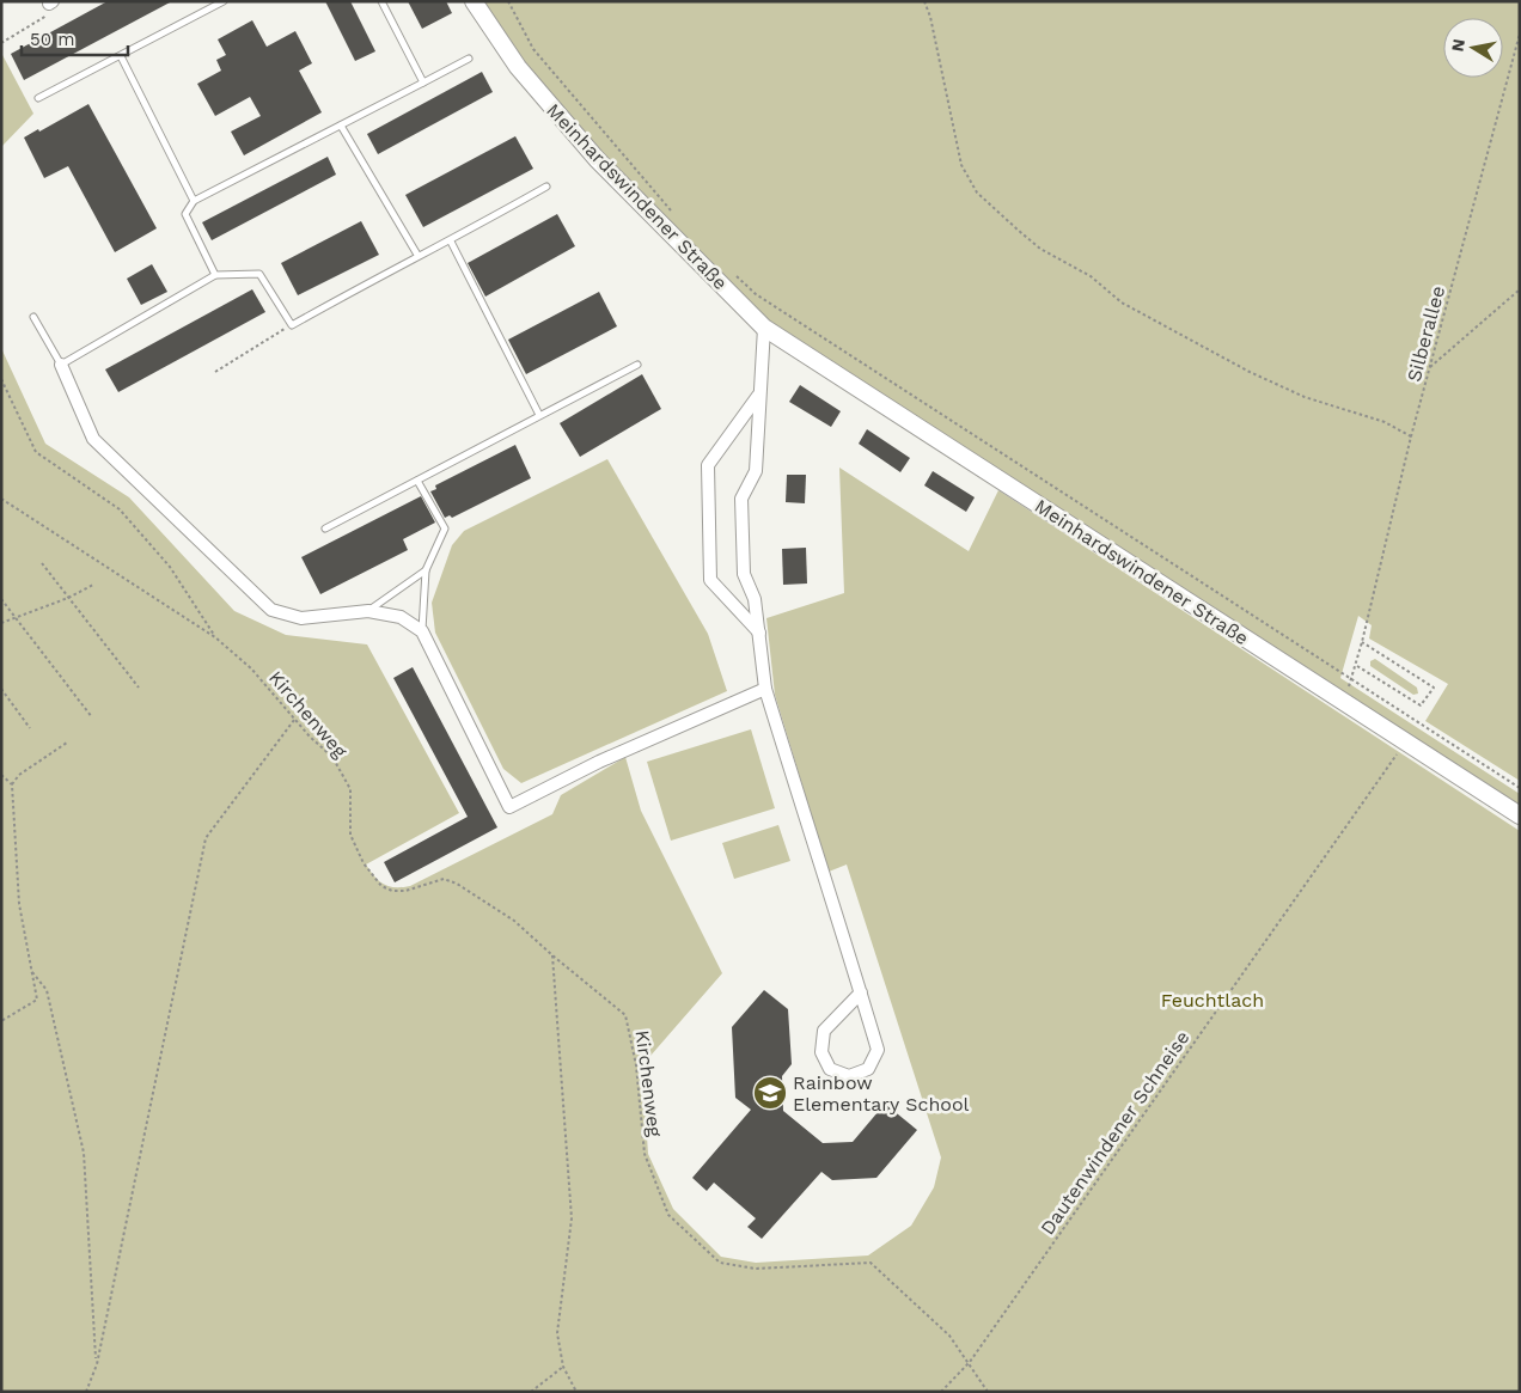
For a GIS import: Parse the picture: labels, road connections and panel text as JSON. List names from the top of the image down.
{
  "streets": {
    "street": ["Meinhardswindener Straße"],
    "path": ["Silberallee", "Kirchenweg", "Dautenwindener Schneise"]
  },
  "crossings": [
    ["Meinhardswindener Straße", "Silberallee"],
    ["Meinhardswindener Straße", "Dautenwindener Schneise"],
    ["Kirchenweg", "Dautenwindener Schneise"]
  ],
  "parks": ["Feuchtlach"],
  "places": {
    "school or university": ["Rainbow Elementary School"]
  },
  "scale_bar": "50 m",
  "north": "left"
}
